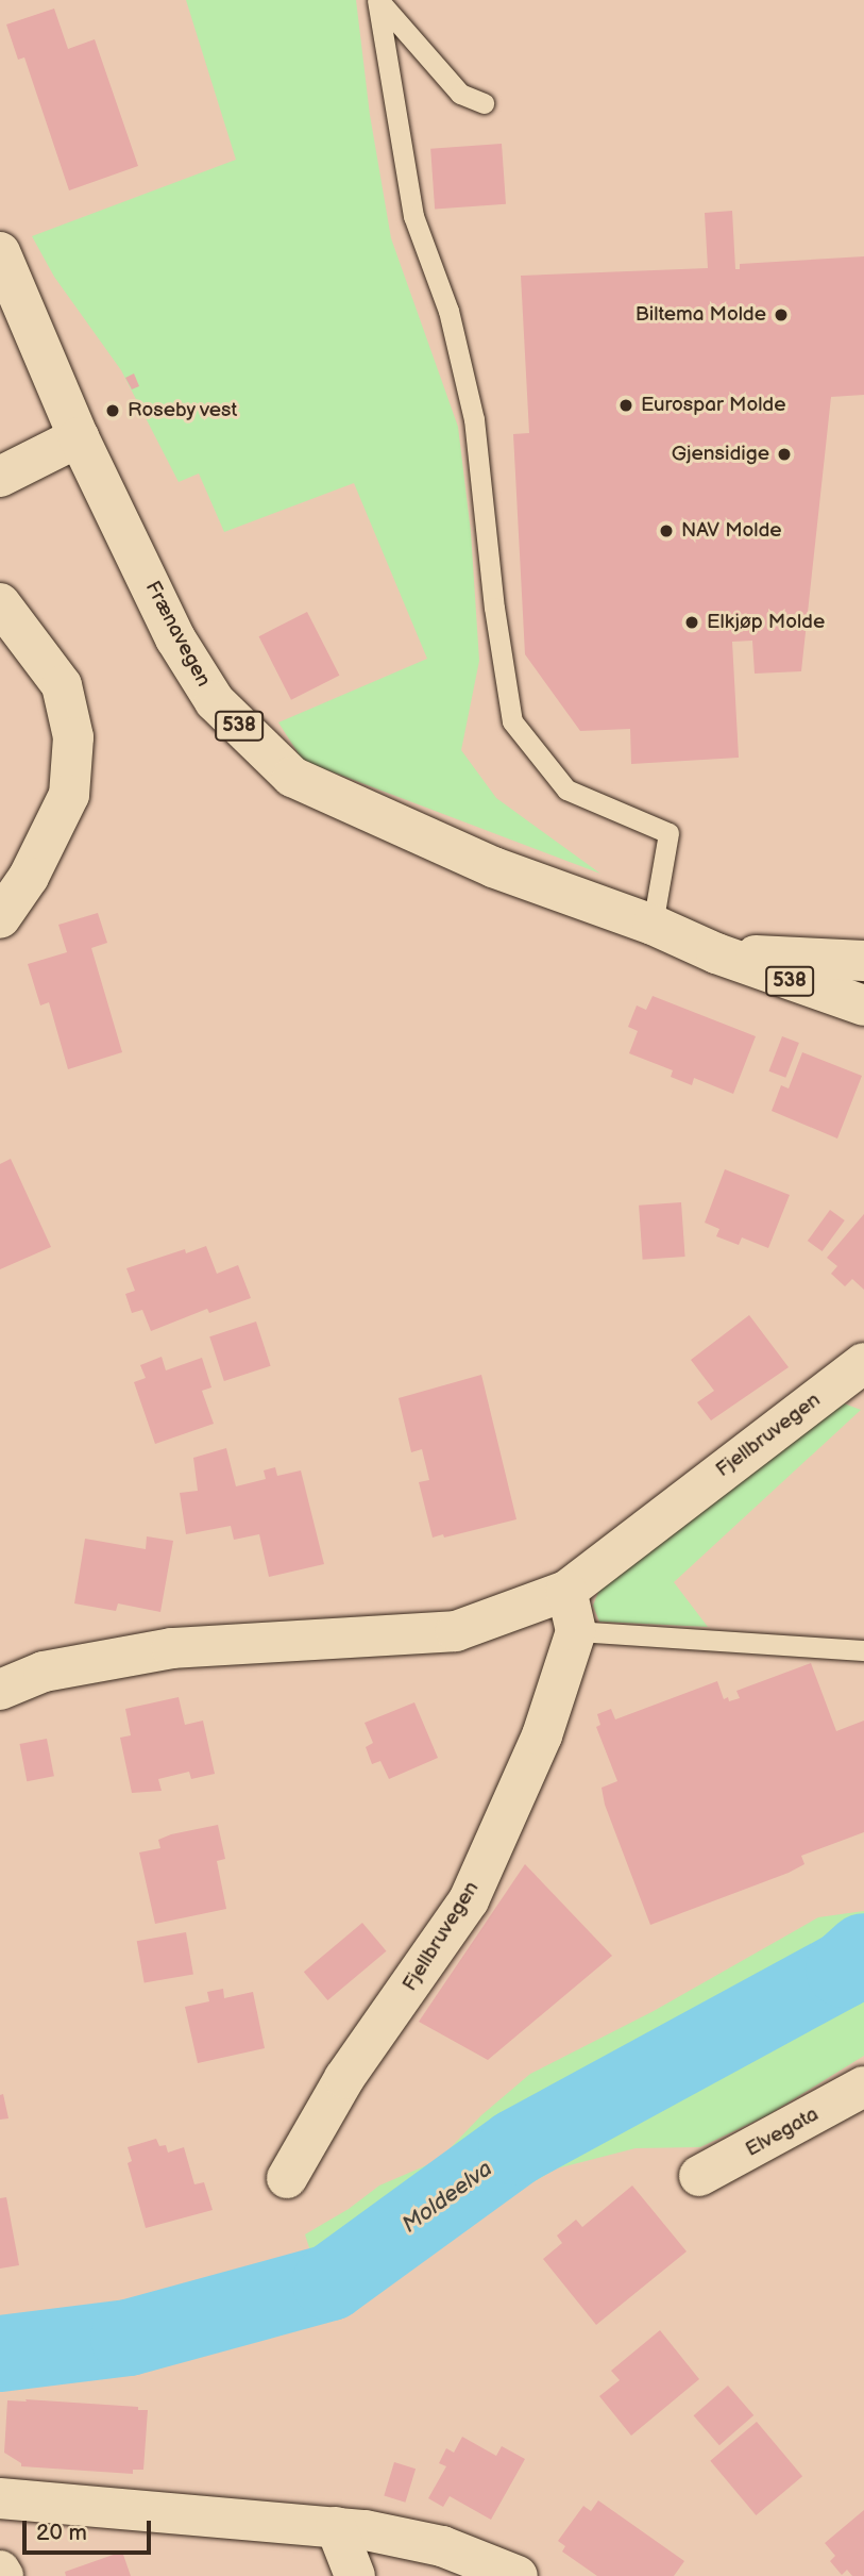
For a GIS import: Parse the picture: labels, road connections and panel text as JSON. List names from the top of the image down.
{
  "streets": {
    "street": [
      "Frænavegen",
      "538",
      "Fjellbruvegen",
      "Elvegata"
    ]
  },
  "water": ["Moldeelva"],
  "places": [
    "Biltema Molde",
    "Eurospar Molde",
    "Roseby vest",
    "Gjensidige",
    "NAV Molde",
    "Elkjøp Molde"
  ],
  "scale_bar": "20 m"
}
